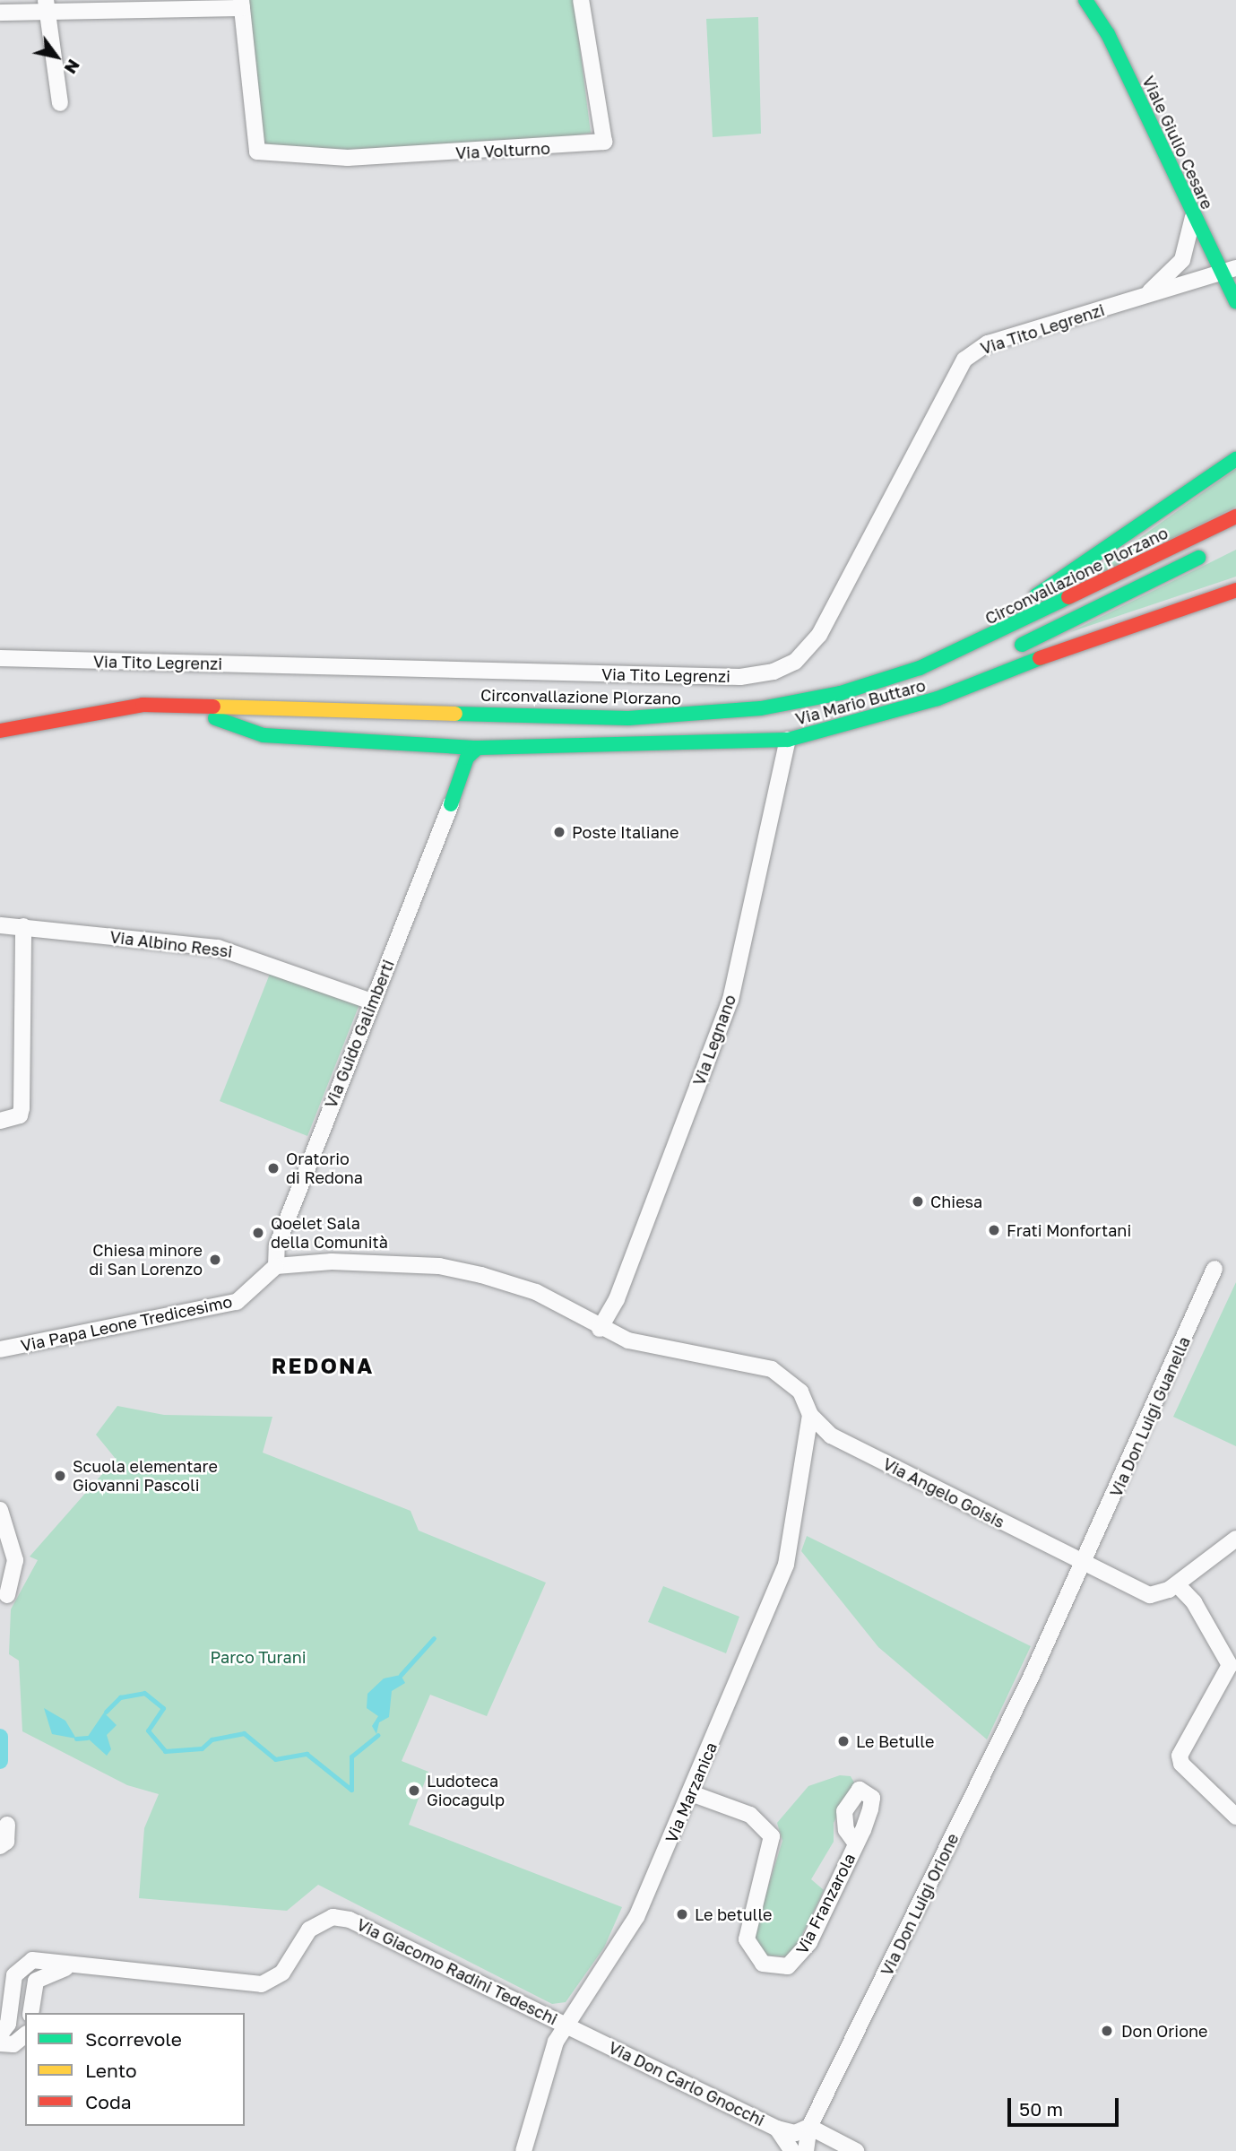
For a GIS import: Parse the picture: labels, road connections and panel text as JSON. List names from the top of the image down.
{
  "streets": {
    "main road": ["Viale Giulio Cesare", "Circonvallazione Plorzano", "Via Mario Buttaro"],
    "street": [
      "Via Volturno",
      "Via Tito Legrenzi",
      "Via Albino Ressi",
      "Via Guido Galimberti",
      "Via Legnano",
      "Via Papa Leone Tredicesimo",
      "Via Don Luigi Guanella",
      "Via Angelo Goisis",
      "Via Marzanica",
      "Via Franzarola",
      "Via Don Luigi Orione",
      "Via Giacomo Radini Tedeschi",
      "Via Don Carlo Gnocchi"
    ]
  },
  "crossings": [
    ["Viale Giulio Cesare", "Via Tito Legrenzi"],
    ["Via Mario Buttaro", "Via Legnano"],
    ["Via Albino Ressi", "Via Guido Galimberti"],
    ["Via Guido Galimberti", "Via Papa Leone Tredicesimo"],
    ["Via Guido Galimberti", "Via Angelo Goisis"],
    ["Via Legnano", "Via Angelo Goisis"],
    ["Via Papa Leone Tredicesimo", "Via Angelo Goisis"],
    ["Via Don Luigi Guanella", "Via Angelo Goisis"],
    ["Via Don Luigi Guanella", "Via Don Luigi Orione"],
    ["Via Angelo Goisis", "Via Marzanica"],
    ["Via Angelo Goisis", "Via Don Luigi Orione"],
    ["Via Marzanica", "Via Franzarola"],
    ["Via Marzanica", "Via Giacomo Radini Tedeschi"],
    ["Via Marzanica", "Via Don Carlo Gnocchi"],
    ["Via Don Luigi Orione", "Via Don Carlo Gnocchi"],
    ["Via Giacomo Radini Tedeschi", "Via Don Carlo Gnocchi"]
  ],
  "districts": ["REDONA"],
  "parks": ["Parco Turani"],
  "places": [
    "Poste Italiane",
    "Oratorio di Redona",
    "Chiesa",
    "Frati Monfortani",
    "Qoelet Sala della Comunità",
    "Chiesa minore di San Lorenzo",
    "Scuola elementare Giovanni Pascoli",
    "Le Betulle",
    "Ludoteca Giocagulp",
    "Le betulle",
    "Don Orione"
  ],
  "legend": ["Scorrevole", "Lento", "Coda"],
  "scale_bar": "50 m",
  "north": "bottom right"
}
